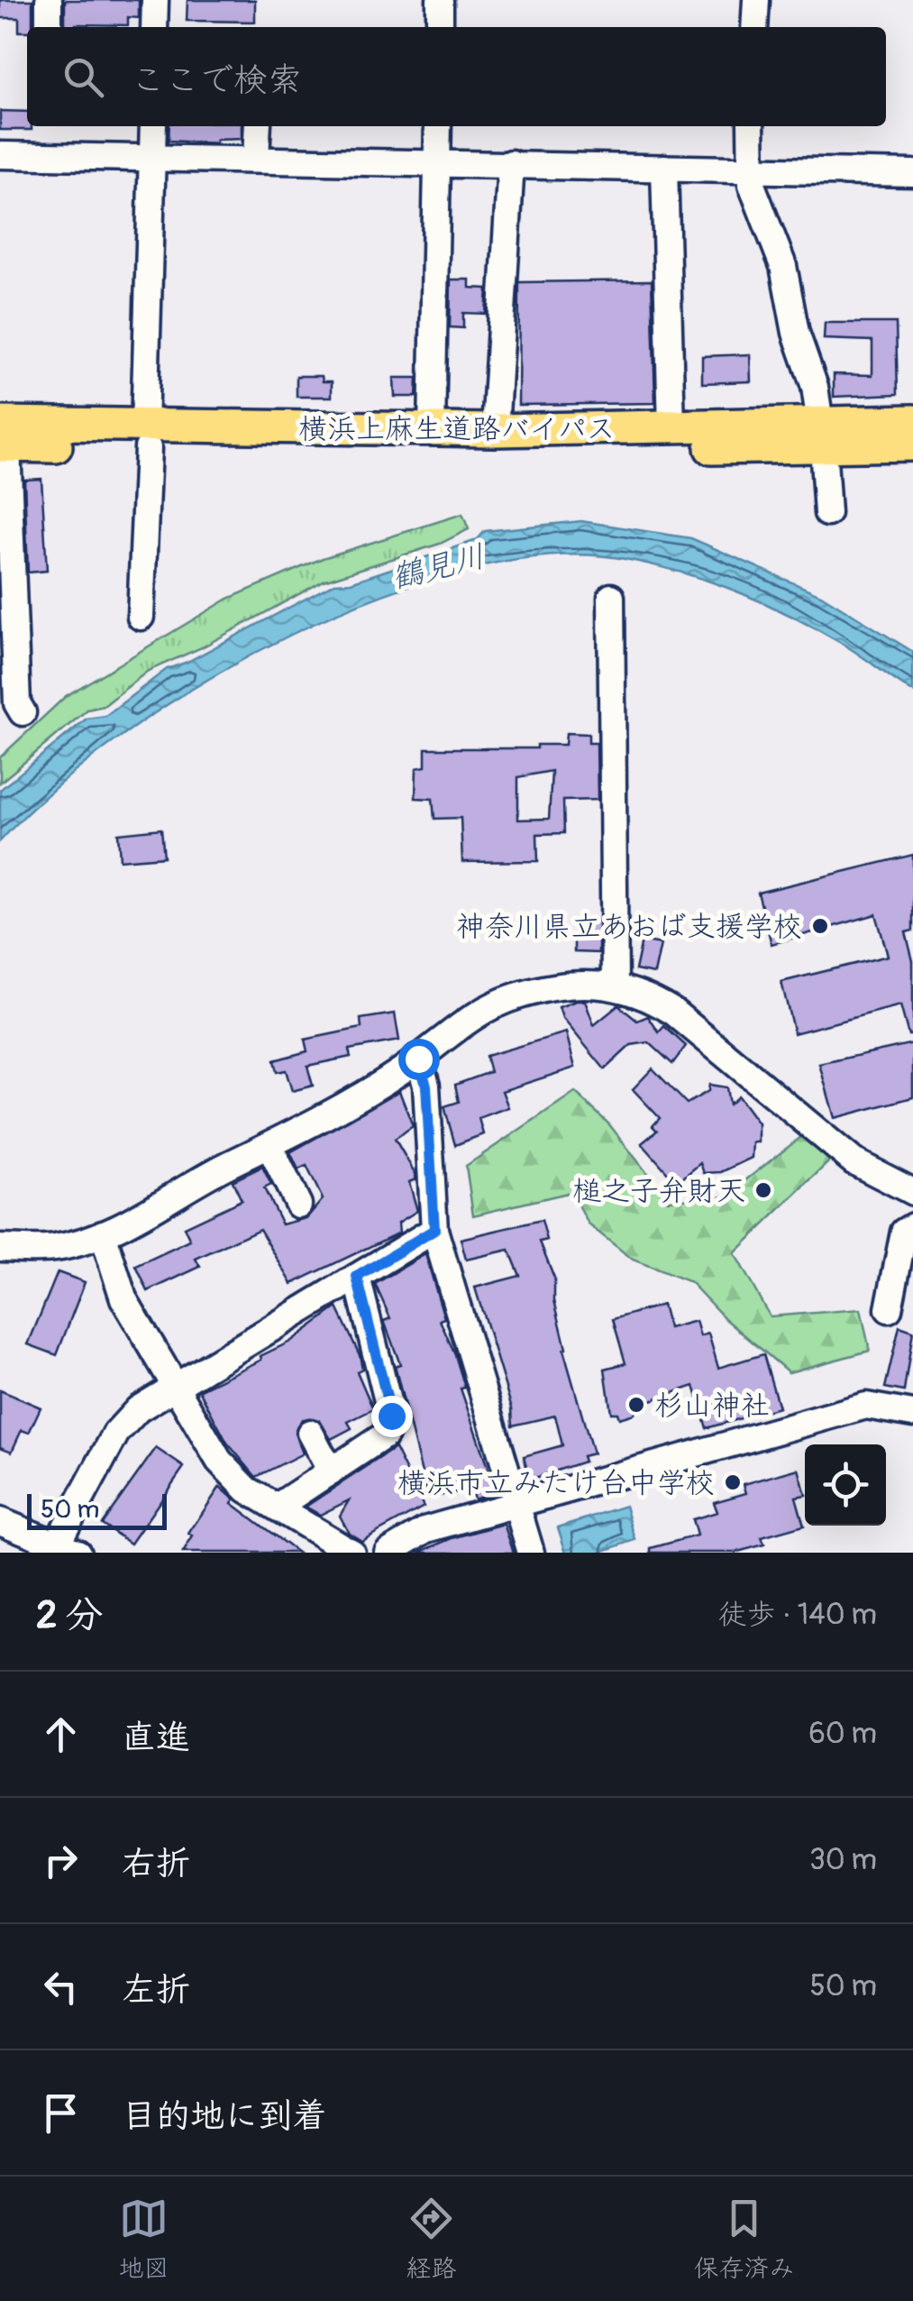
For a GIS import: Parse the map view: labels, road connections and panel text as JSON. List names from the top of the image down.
{
  "streets": {
    "main road": ["横浜上麻生道路バイパス"]
  },
  "water": ["鶴見川"],
  "places": [
    "神奈川県立あおば支援学校",
    "槌之子弁財天",
    "杉山神社",
    "横浜市立みたけ台中学校"
  ],
  "scale_bar": "50 m",
  "page": {
    "search": "ここで検索",
    "scale": "50 m",
    "heading": ["2 分", "徒歩 · 140 m"],
    "list": [
      ["直進", "60 m"],
      ["右折", "30 m"],
      ["左折", "50 m"],
      "目的地に到着"
    ],
    "nav": ["地図", "経路", "保存済み"]
  }
}
